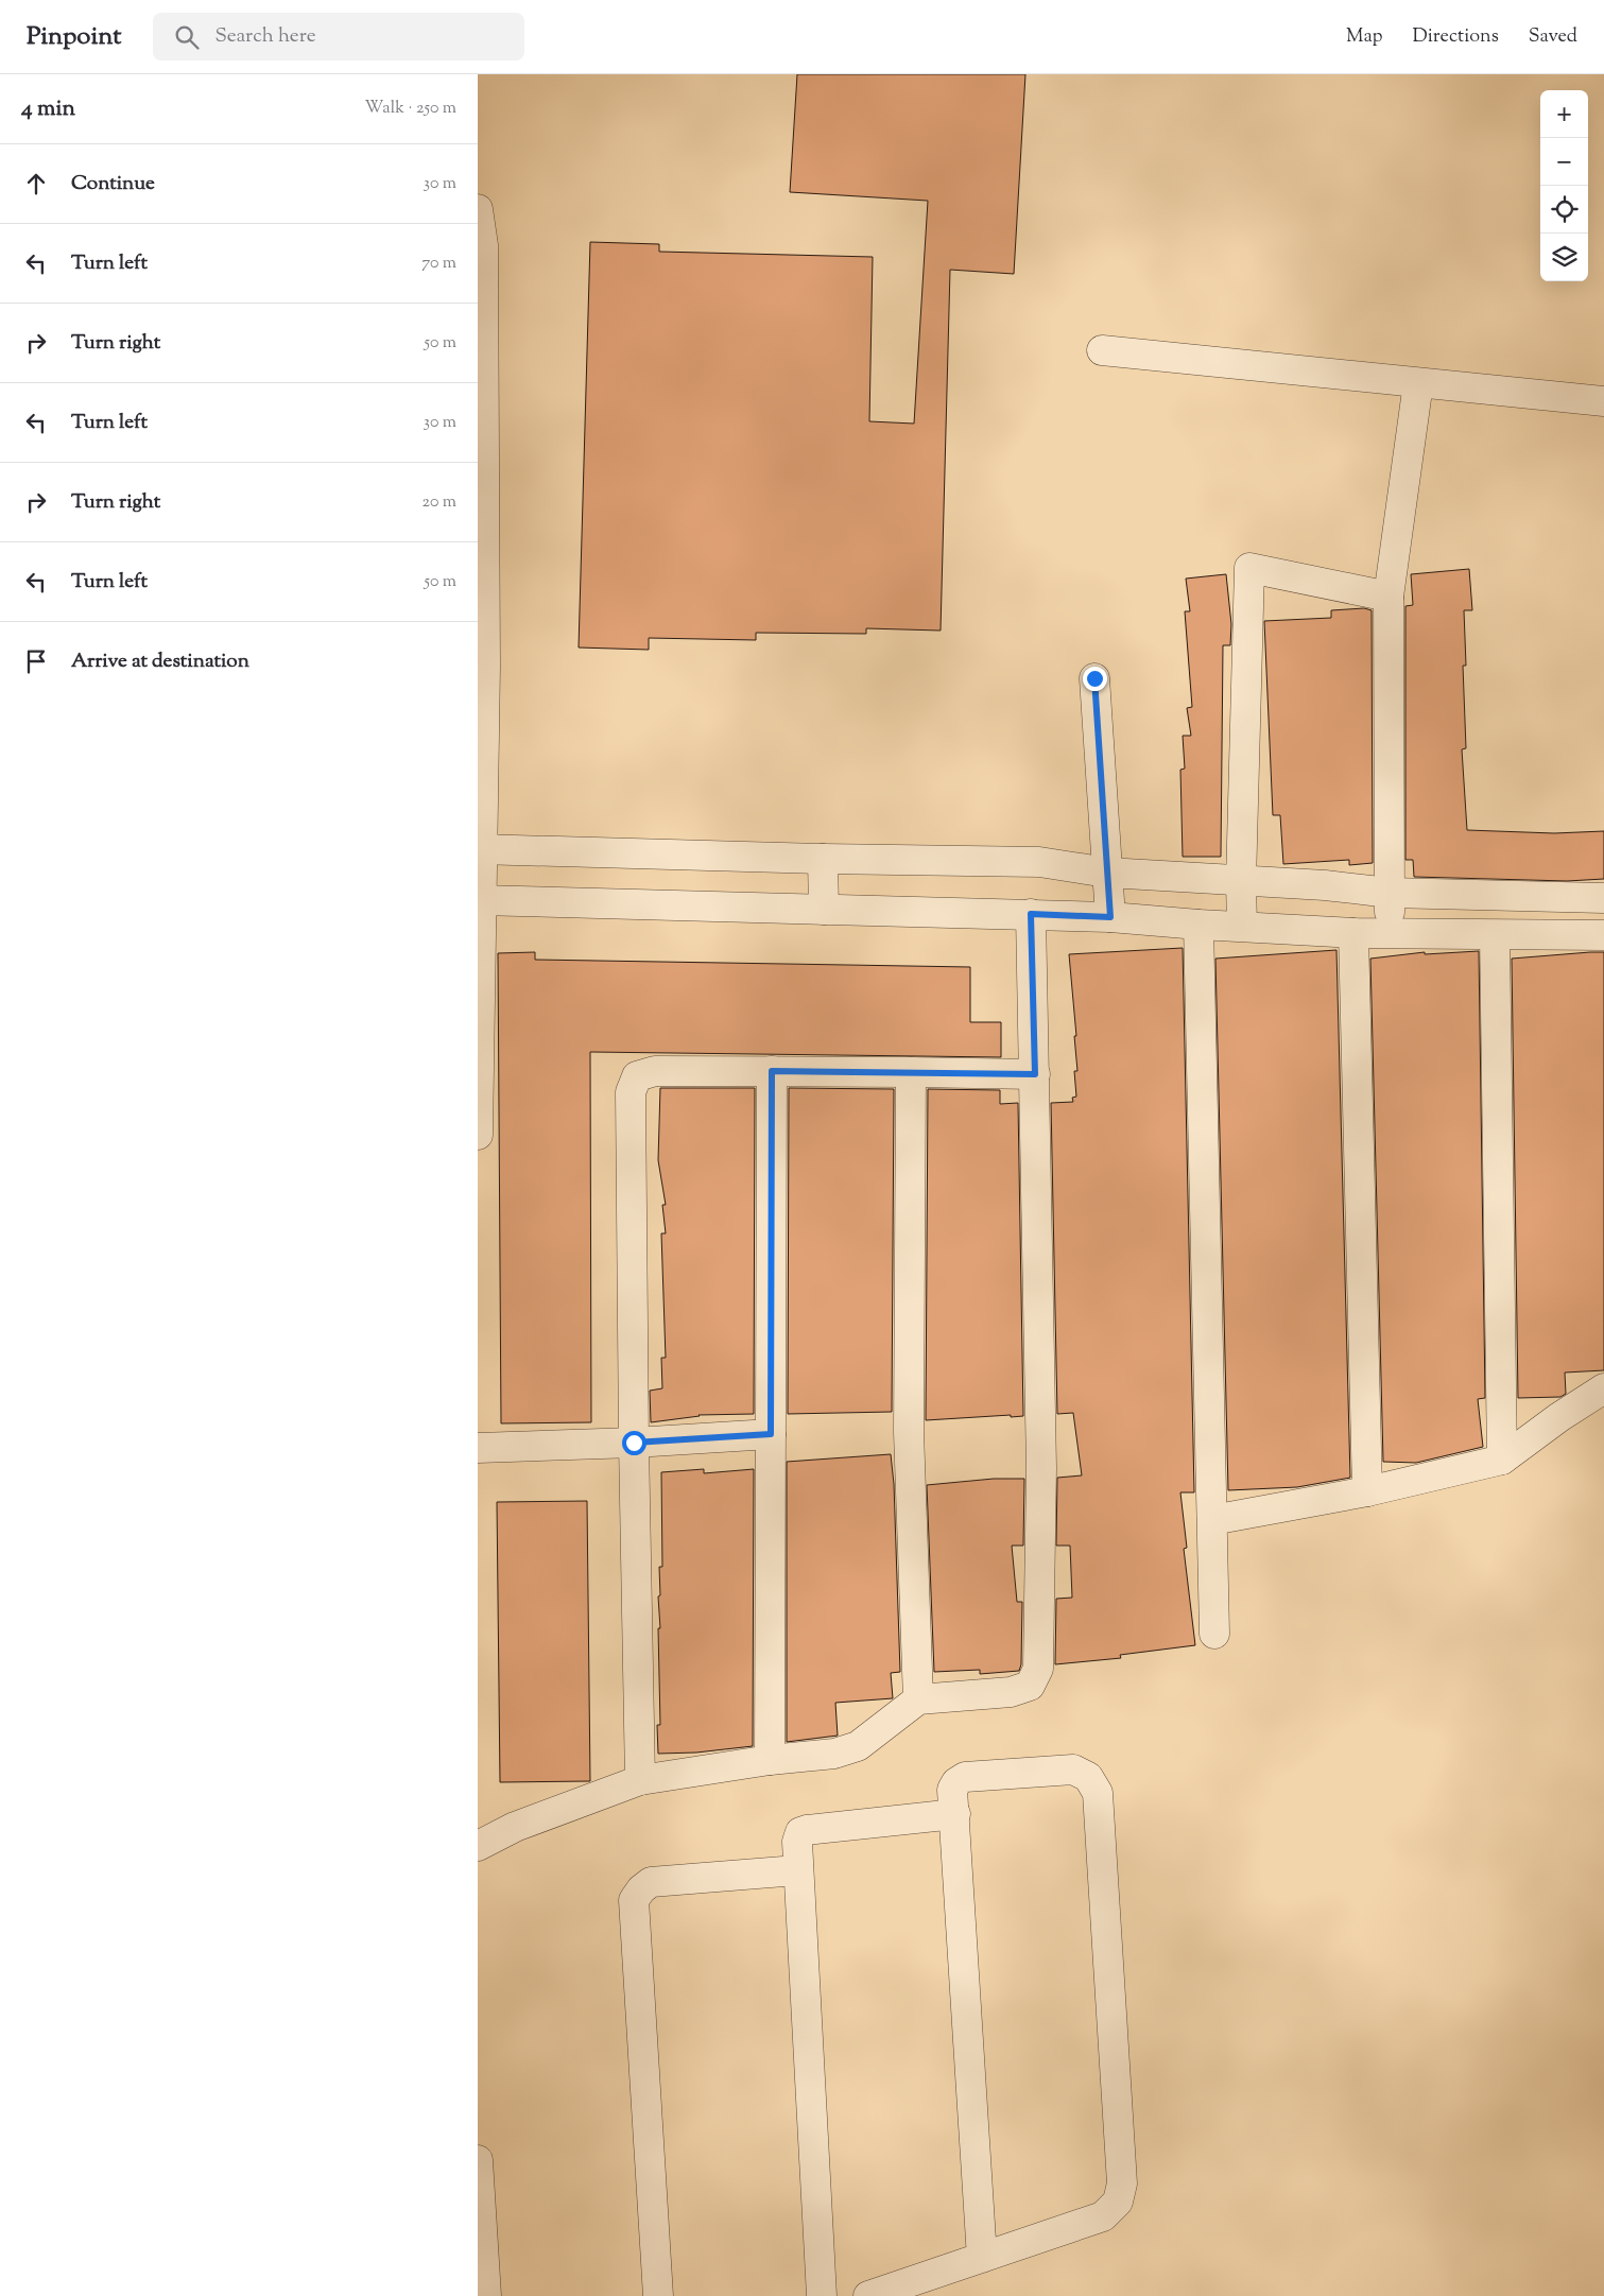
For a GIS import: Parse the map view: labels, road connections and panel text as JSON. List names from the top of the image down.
{
  "page": {
    "header": "Pinpoint",
    "search": "Search here",
    "nav": ["Map", "Directions", "Saved"],
    "heading": ["4 min", "Walk · 250 m"],
    "map_buttons": ["+", "−"],
    "list": [
      ["Continue", "30 m"],
      ["Turn left", "70 m"],
      ["Turn right", "50 m"],
      ["Turn left", "30 m"],
      ["Turn right", "20 m"],
      ["Turn left", "50 m"],
      "Arrive at destination"
    ]
  }
}
